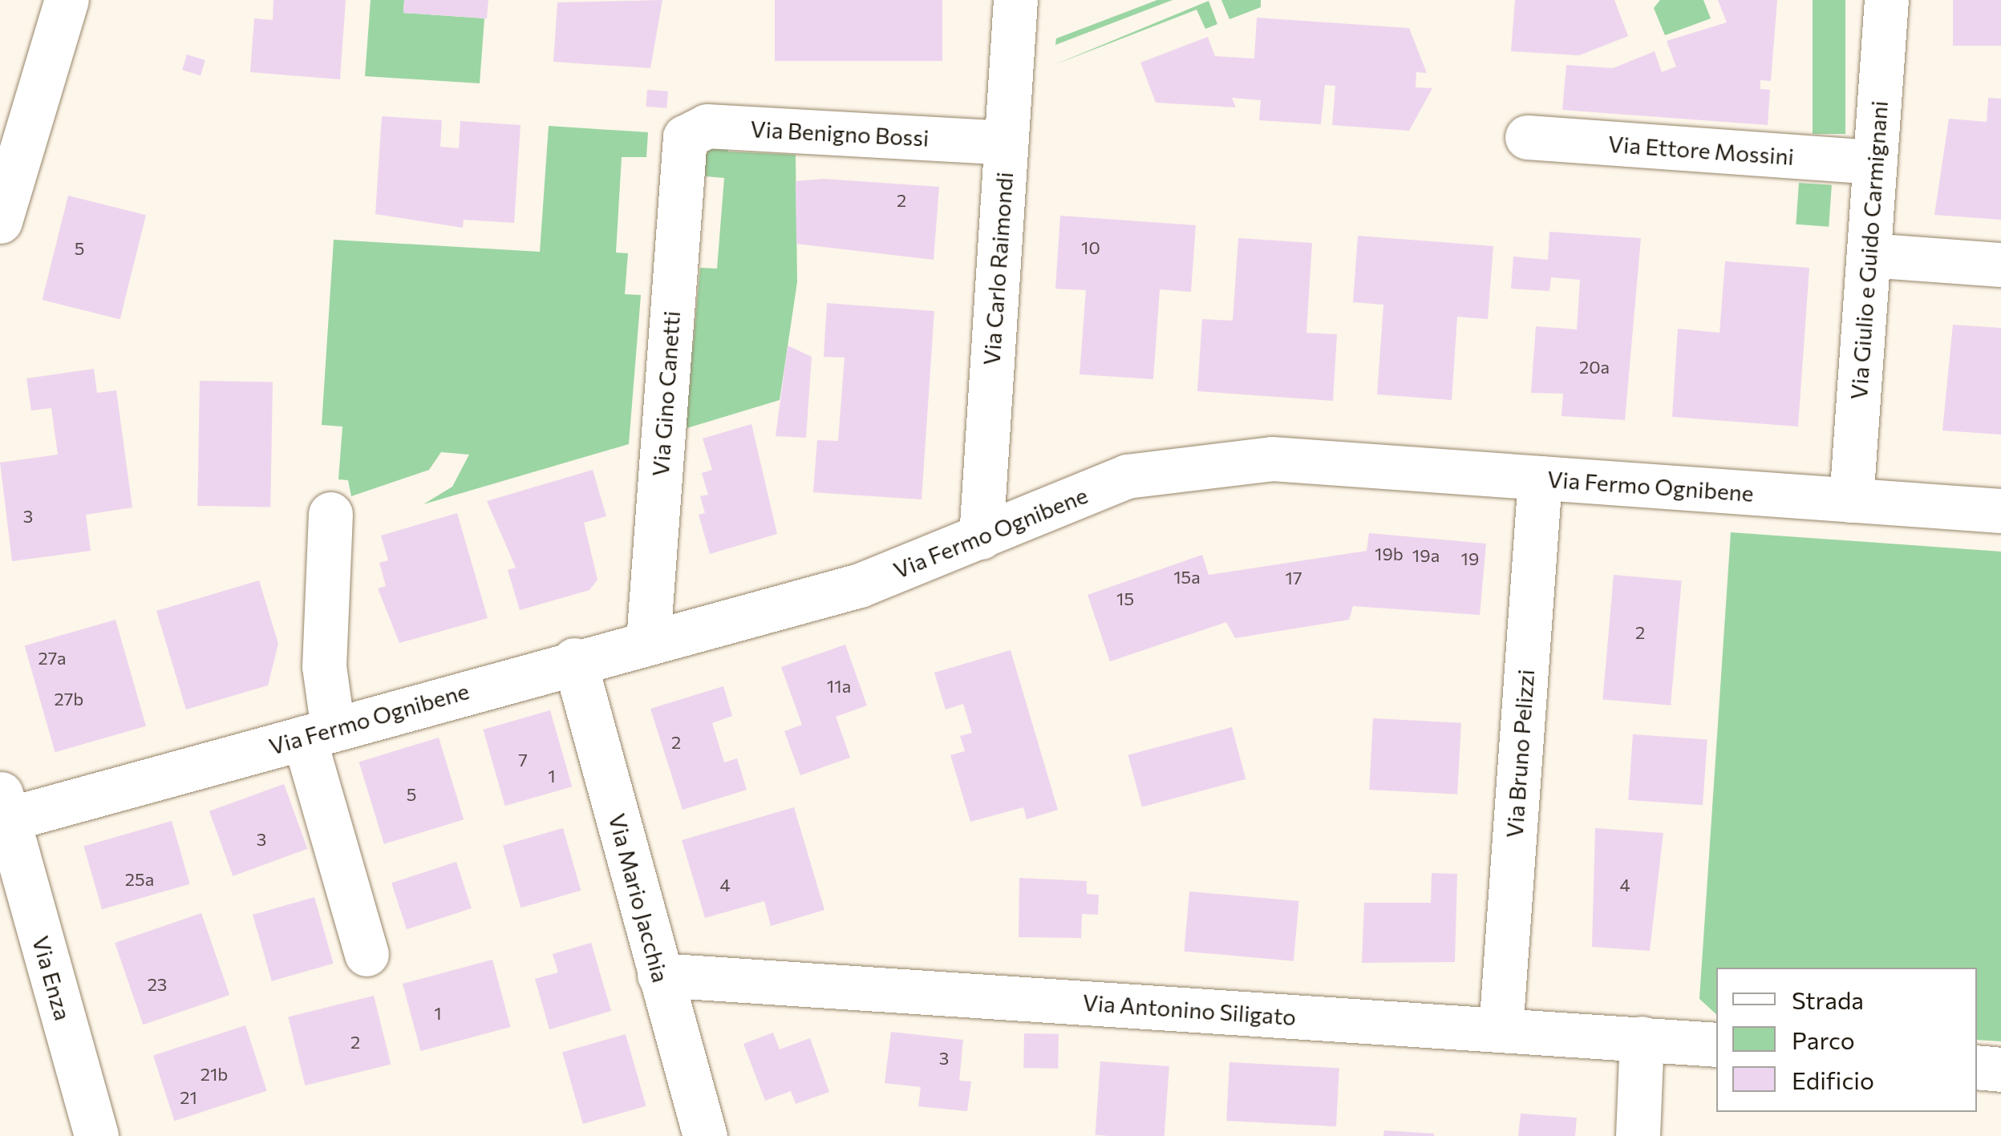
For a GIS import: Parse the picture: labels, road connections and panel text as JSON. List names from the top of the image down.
{
  "streets": {
    "street": [
      "Via Benigno Bossi",
      "Via Ettore Mossini",
      "Via Giulio e Guido Carmignani",
      "Via Carlo Raimondi",
      "Via Gino Canetti",
      "Via Fermo Ognibene",
      "Via Bruno Pelizzi",
      "Via Mario Jacchia",
      "Via Enza",
      "Via Antonino Siligato"
    ]
  },
  "crossings": [
    ["Via Benigno Bossi", "Via Carlo Raimondi"],
    ["Via Benigno Bossi", "Via Gino Canetti"],
    ["Via Ettore Mossini", "Via Giulio e Guido Carmignani"],
    ["Via Giulio e Guido Carmignani", "Via Fermo Ognibene"],
    ["Via Carlo Raimondi", "Via Fermo Ognibene"],
    ["Via Gino Canetti", "Via Fermo Ognibene"],
    ["Via Fermo Ognibene", "Via Bruno Pelizzi"],
    ["Via Fermo Ognibene", "Via Mario Jacchia"],
    ["Via Fermo Ognibene", "Via Enza"],
    ["Via Bruno Pelizzi", "Via Antonino Siligato"],
    ["Via Mario Jacchia", "Via Antonino Siligato"]
  ],
  "house_numbers": [
    "2",
    "10",
    "5",
    "20a",
    "3",
    "19b",
    "19a",
    "19",
    "15a",
    "17",
    "15",
    "2",
    "27a",
    "11a",
    "27b",
    "2",
    "7",
    "1",
    "5",
    "3",
    "25a",
    "4",
    "4",
    "23",
    "1",
    "2",
    "3",
    "21b",
    "21"
  ],
  "legend": ["Strada", "Parco", "Edificio"]
}
